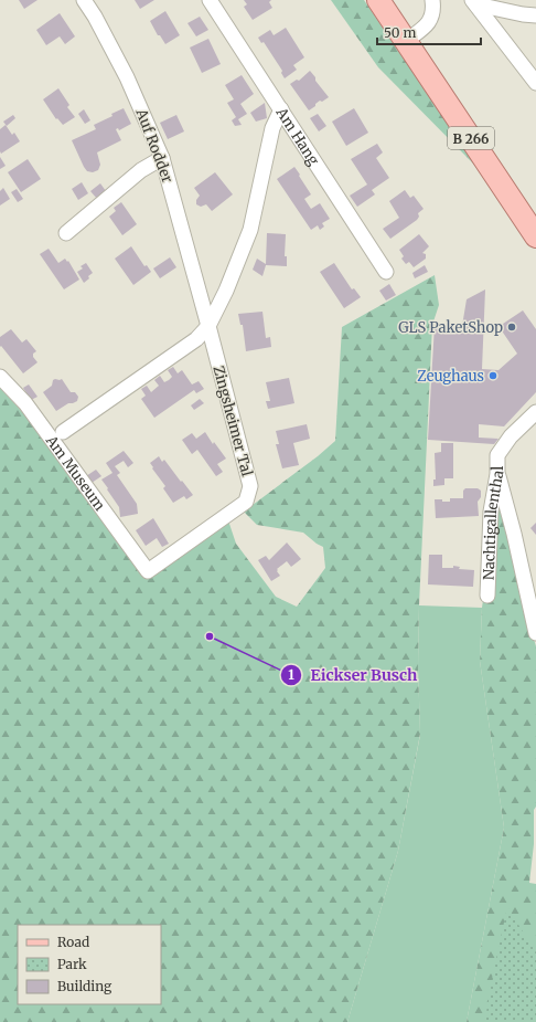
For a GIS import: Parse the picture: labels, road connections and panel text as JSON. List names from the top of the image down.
{
  "streets": {
    "main road": ["B 266"],
    "street": [
      "Am Hang",
      "Auf Rodder",
      "Zingsheimer Tal",
      "Am Museum",
      "Nachtigallenthal"
    ]
  },
  "crossings": [
    ["Auf Rodder", "Zingsheimer Tal"],
    ["Zingsheimer Tal", "Am Museum"]
  ],
  "places": ["GLS PaketShop", "Zeughaus", "Eickser Busch"],
  "legend": ["Road", "Park", "Building"],
  "scale_bar": "50 m"
}
